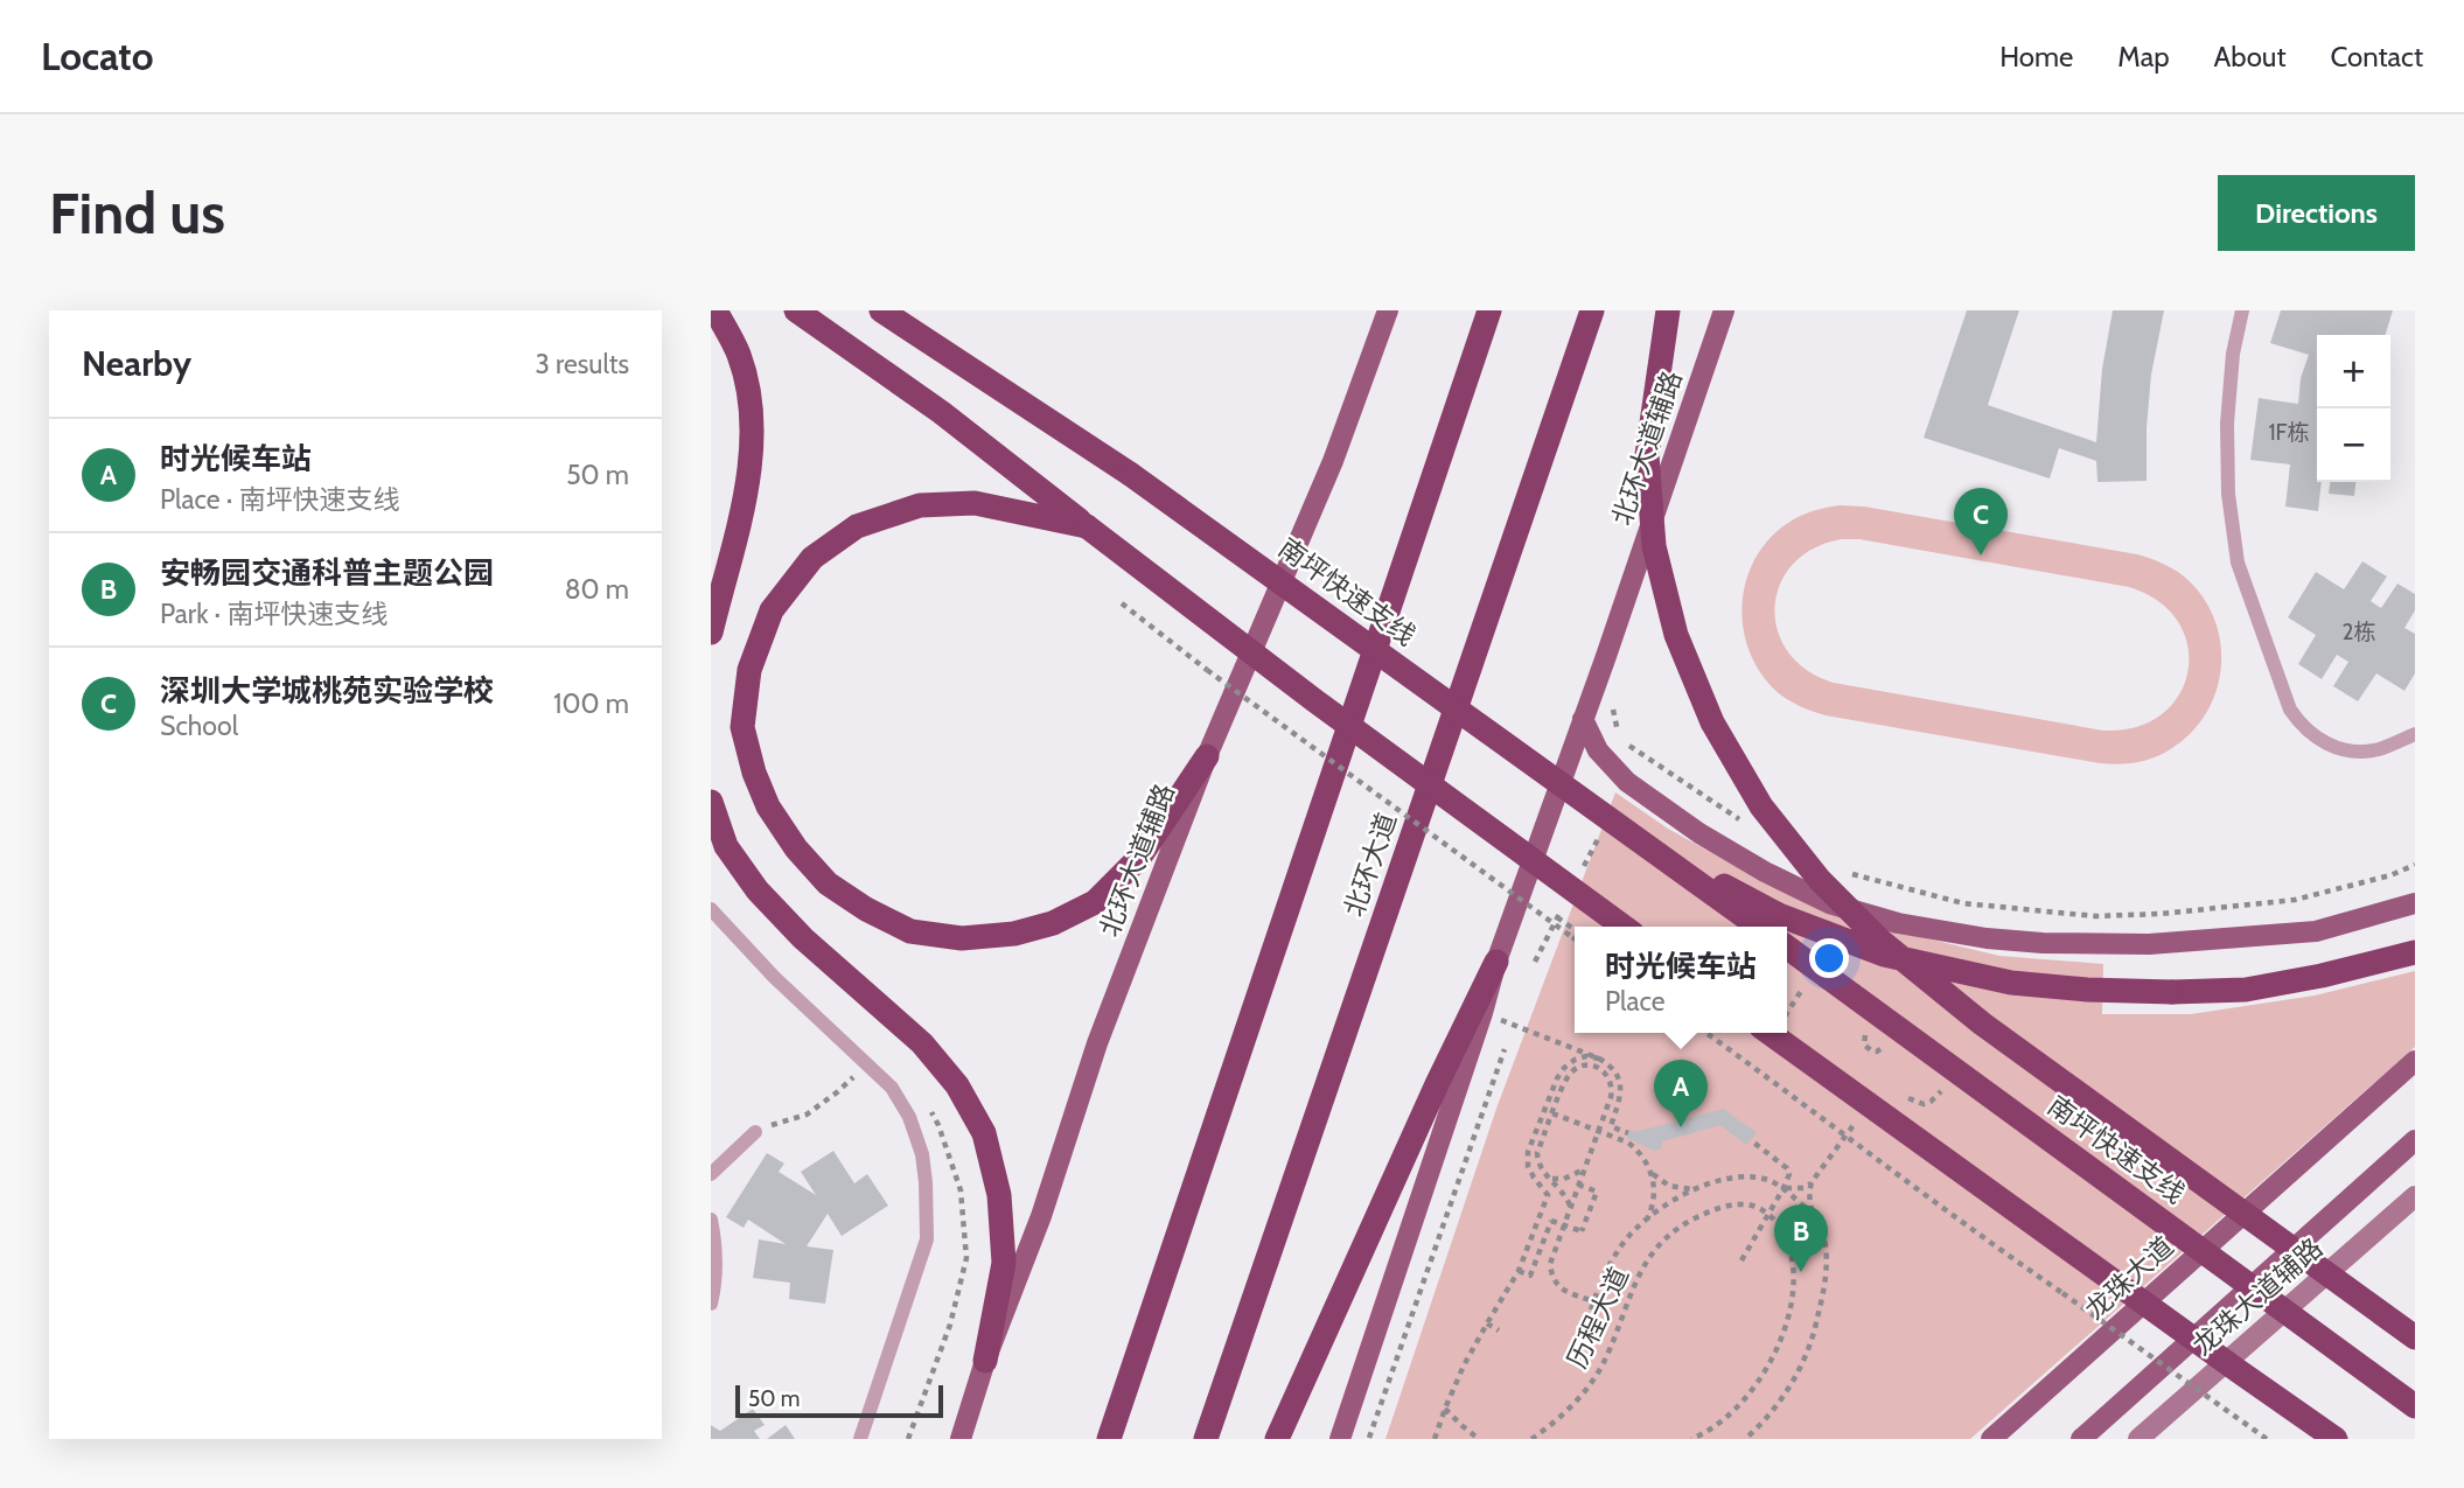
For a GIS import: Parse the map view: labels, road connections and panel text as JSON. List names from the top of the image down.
{
  "streets": {
    "highway": ["南坪快速支线", "北环大道"],
    "main road": ["北环大道辅路", "龙珠大道", "龙珠大道辅路"],
    "path": ["历程大道"]
  },
  "house_numbers": ["1F栋", "2栋"],
  "scale_bar": "50 m",
  "page": {
    "header": "Locato",
    "nav": [
      "Home",
      "Map",
      "About",
      "Contact"
    ],
    "buttons": "Directions",
    "title": "Find us",
    "heading": ["Nearby", "3 results"],
    "map_buttons": ["+", "−"],
    "list": [
      {
        "mark": "A",
        "name": "时光候车站",
        "note": "Place · 南坪快速支线",
        "value": "50 m"
      },
      {
        "mark": "B",
        "name": "安畅园交通科普主题公园",
        "note": "Park · 南坪快速支线",
        "value": "80 m"
      },
      {
        "mark": "C",
        "name": "深圳大学城桃苑实验学校",
        "note": "School",
        "value": "100 m"
      }
    ],
    "pins": ["C", "A", "B"],
    "popup": ["时光候车站", "Place"],
    "scale": "50 m"
  }
}
